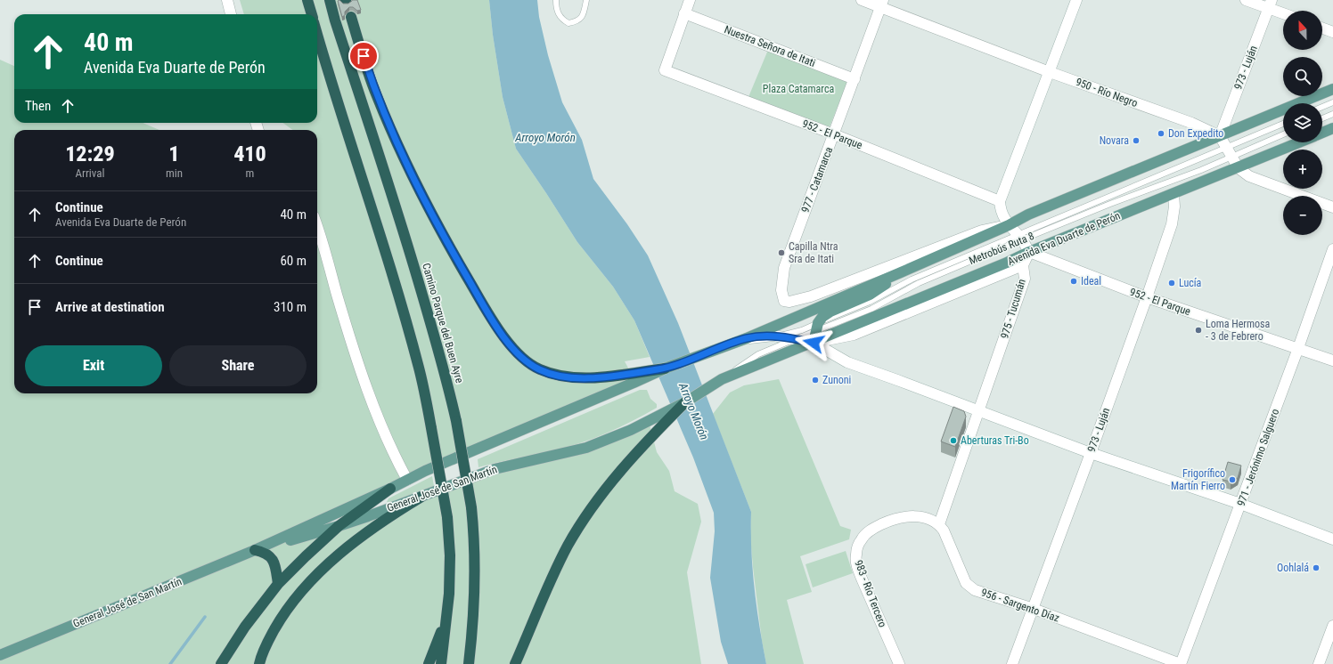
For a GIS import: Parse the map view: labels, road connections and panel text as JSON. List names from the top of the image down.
{
  "streets": {
    "highway": ["Camino Parque del Buen Ayre"],
    "main road": ["Avenida Eva Duarte de Perón", "General José de San Martín"],
    "street": [
      "Nuestra Señora de Itati",
      "973 - Luján",
      "950 - Río Negro",
      "952 - El Parque",
      "977 - Catamarca",
      "975 - Tucumán",
      "971 - Jerónimo Salguero",
      "983 - Río Tercero",
      "956 - Sargento Díaz"
    ],
    "lane": ["Metrobús Ruta 8"]
  },
  "crossings": [
    ["Nuestra Señora de Itati", "952 - El Parque"],
    ["Nuestra Señora de Itati", "977 - Catamarca"],
    ["973 - Luján", "950 - Río Negro"],
    ["973 - Luján", "952 - El Parque"],
    ["973 - Luján", "Avenida Eva Duarte de Perón"],
    ["973 - Luján", "956 - Sargento Díaz"],
    ["950 - Río Negro", "977 - Catamarca"],
    ["950 - Río Negro", "Avenida Eva Duarte de Perón"],
    ["950 - Río Negro", "Metrobús Ruta 8"],
    ["952 - El Parque", "977 - Catamarca"],
    ["952 - El Parque", "Avenida Eva Duarte de Perón"],
    ["952 - El Parque", "975 - Tucumán"],
    ["952 - El Parque", "971 - Jerónimo Salguero"],
    ["Avenida Eva Duarte de Perón", "Metrobús Ruta 8"],
    ["Avenida Eva Duarte de Perón", "975 - Tucumán"],
    ["Avenida Eva Duarte de Perón", "General José de San Martín"],
    ["975 - Tucumán", "983 - Río Tercero"],
    ["975 - Tucumán", "956 - Sargento Díaz"],
    ["971 - Jerónimo Salguero", "956 - Sargento Díaz"],
    ["983 - Río Tercero", "956 - Sargento Díaz"]
  ],
  "water": ["Arroyo Morón"],
  "parks": ["Plaza Catamarca"],
  "places": [
    "Don Expedito",
    "Novara",
    "Capilla Ntra Sra de Itati",
    "Ideal",
    "Lucía",
    "Loma Hermosa - 3 de Febrero",
    "Zunoni",
    "Aberturas Tri-Bo",
    "Frigorífico Martín Fierro",
    "Oohlalá"
  ],
  "north": "top",
  "page": {
    "map_buttons": ["+", "−"],
    "turn": ["40 m", "Avenida Eva Duarte de Perón"],
    "then": "Then",
    "eta": [
      "12:29",
      "Arrival",
      "1",
      "min",
      "410",
      "m"
    ],
    "list": [
      {
        "name": "Continue",
        "note": "Avenida Eva Duarte de Perón",
        "value": "40 m"
      },
      {
        "name": "Continue",
        "value": "60 m"
      },
      {
        "name": "Arrive at destination",
        "value": "310 m"
      }
    ],
    "buttons": ["Exit", "Share"]
  }
}
